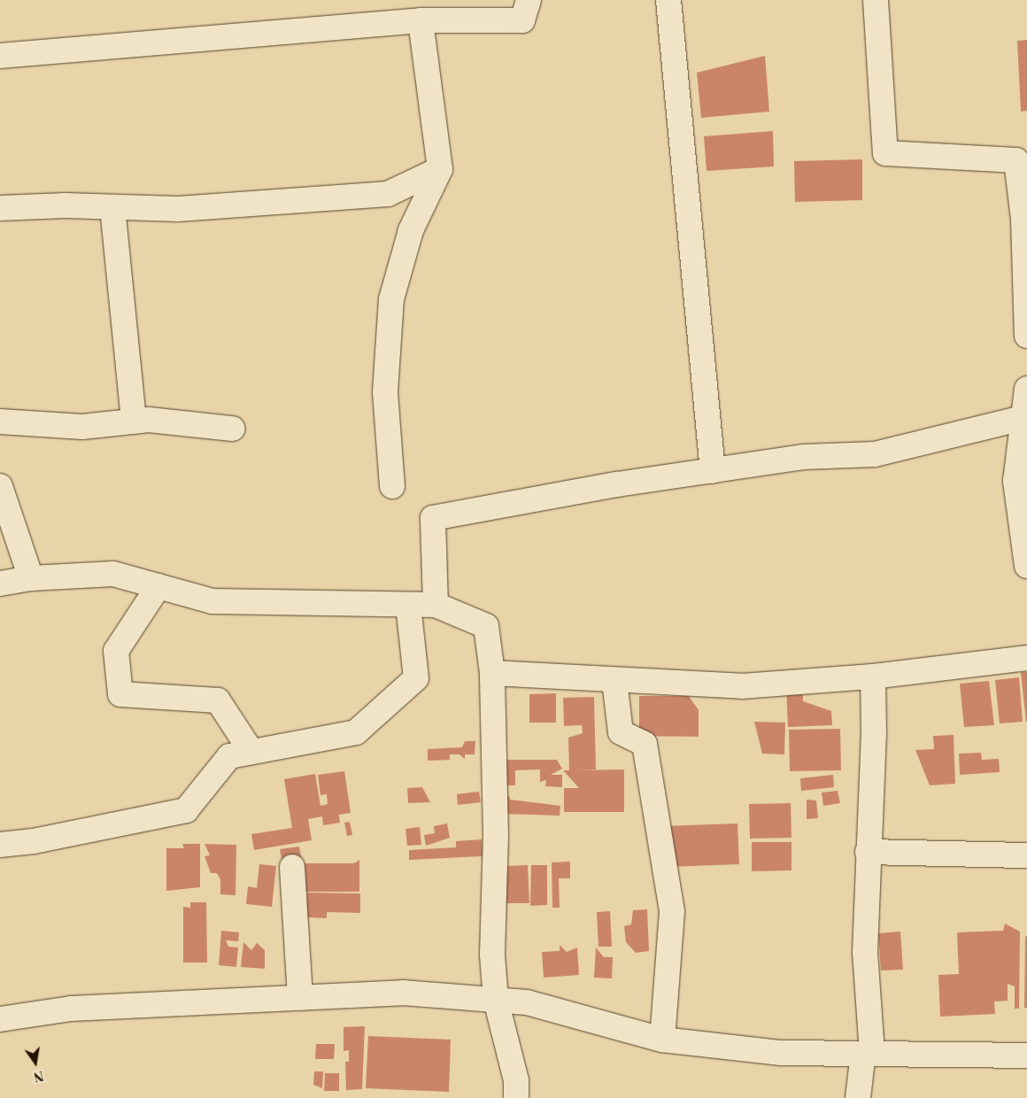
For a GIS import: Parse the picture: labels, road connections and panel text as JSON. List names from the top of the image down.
{
  "north": "bottom"
}
